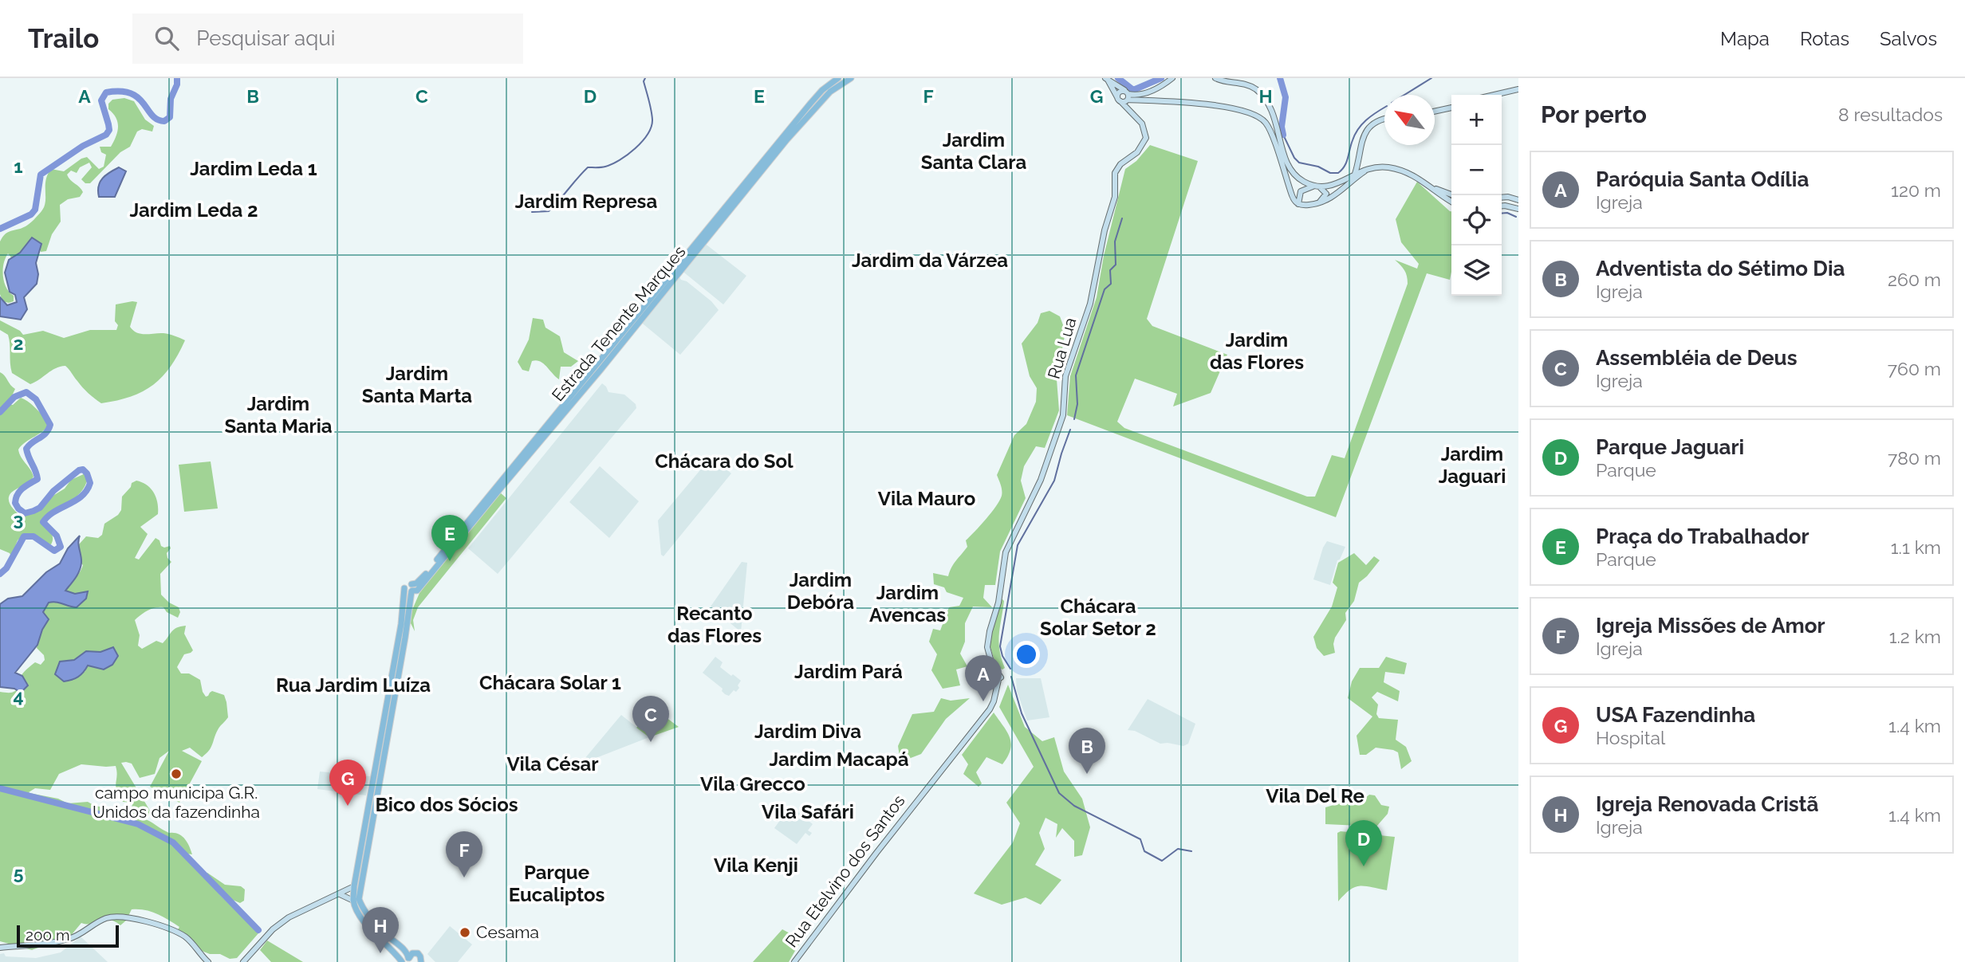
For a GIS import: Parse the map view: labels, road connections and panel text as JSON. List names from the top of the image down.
{
  "streets": {
    "main road": ["Estrada Tenente Marques"],
    "street": ["Rua Lua", "Rua Etelvino dos Santos"]
  },
  "crossings": [
    ["Rua Lua", "Rua Etelvino dos Santos"]
  ],
  "districts": [
    "Jardim Santa Clara",
    "Jardim Leda 1",
    "Jardim Represa",
    "Jardim Leda 2",
    "Jardim da Várzea",
    "Jardim das Flores",
    "Jardim Santa Marta",
    "Jardim Santa Maria",
    "Jardim Jaguari",
    "Chácara do Sol",
    "Vila Mauro",
    "Jardim Debóra",
    "Jardim Avencas",
    "Chácara Solar Setor 2",
    "Recanto das Flores",
    "Jardim Pará",
    "Chácara Solar 1",
    "Rua Jardim Luíza",
    "Jardim Diva",
    "Jardim Macapá",
    "Vila César",
    "Vila Grecco",
    "Vila Del Re",
    "Bico dos Sócios",
    "Vila Safári",
    "Vila Kenji",
    "Parque Eucaliptos"
  ],
  "places": ["campo municipa G.R. Unidos da fazendinha", "Cesama"],
  "scale_bar": "200 m",
  "north": "top left",
  "page": {
    "header": "Trailo",
    "search": "Pesquisar aqui",
    "nav": ["Mapa", "Rotas", "Salvos"],
    "heading": ["Por perto", "8 resultados"],
    "map_buttons": ["+", "−"],
    "list": [
      {
        "mark": "A",
        "name": "Paróquia Santa Odília",
        "note": "Igreja",
        "value": "120 m"
      },
      {
        "mark": "B",
        "name": "Adventista do Sétimo Dia",
        "note": "Igreja",
        "value": "260 m"
      },
      {
        "mark": "C",
        "name": "Assembléia de Deus",
        "note": "Igreja",
        "value": "760 m"
      },
      {
        "mark": "D",
        "name": "Parque Jaguari",
        "note": "Parque",
        "value": "780 m"
      },
      {
        "mark": "E",
        "name": "Praça do Trabalhador",
        "note": "Parque",
        "value": "1.1 km"
      },
      {
        "mark": "F",
        "name": "Igreja Missões de Amor",
        "note": "Igreja",
        "value": "1.2 km"
      },
      {
        "mark": "G",
        "name": "USA Fazendinha",
        "note": "Hospital",
        "value": "1.4 km"
      },
      {
        "mark": "H",
        "name": "Igreja Renovada Cristã",
        "note": "Igreja",
        "value": "1.4 km"
      }
    ],
    "pins": [
      "E",
      "A",
      "C",
      "B",
      "G",
      "D",
      "F",
      "H"
    ],
    "scale": "200 m"
  },
  "grid": {
    "columns": [
      "A",
      "B",
      "C",
      "D",
      "E",
      "F",
      "G",
      "H"
    ],
    "rows": [
      "1",
      "2",
      "3",
      "4",
      "5"
    ]
  }
}
